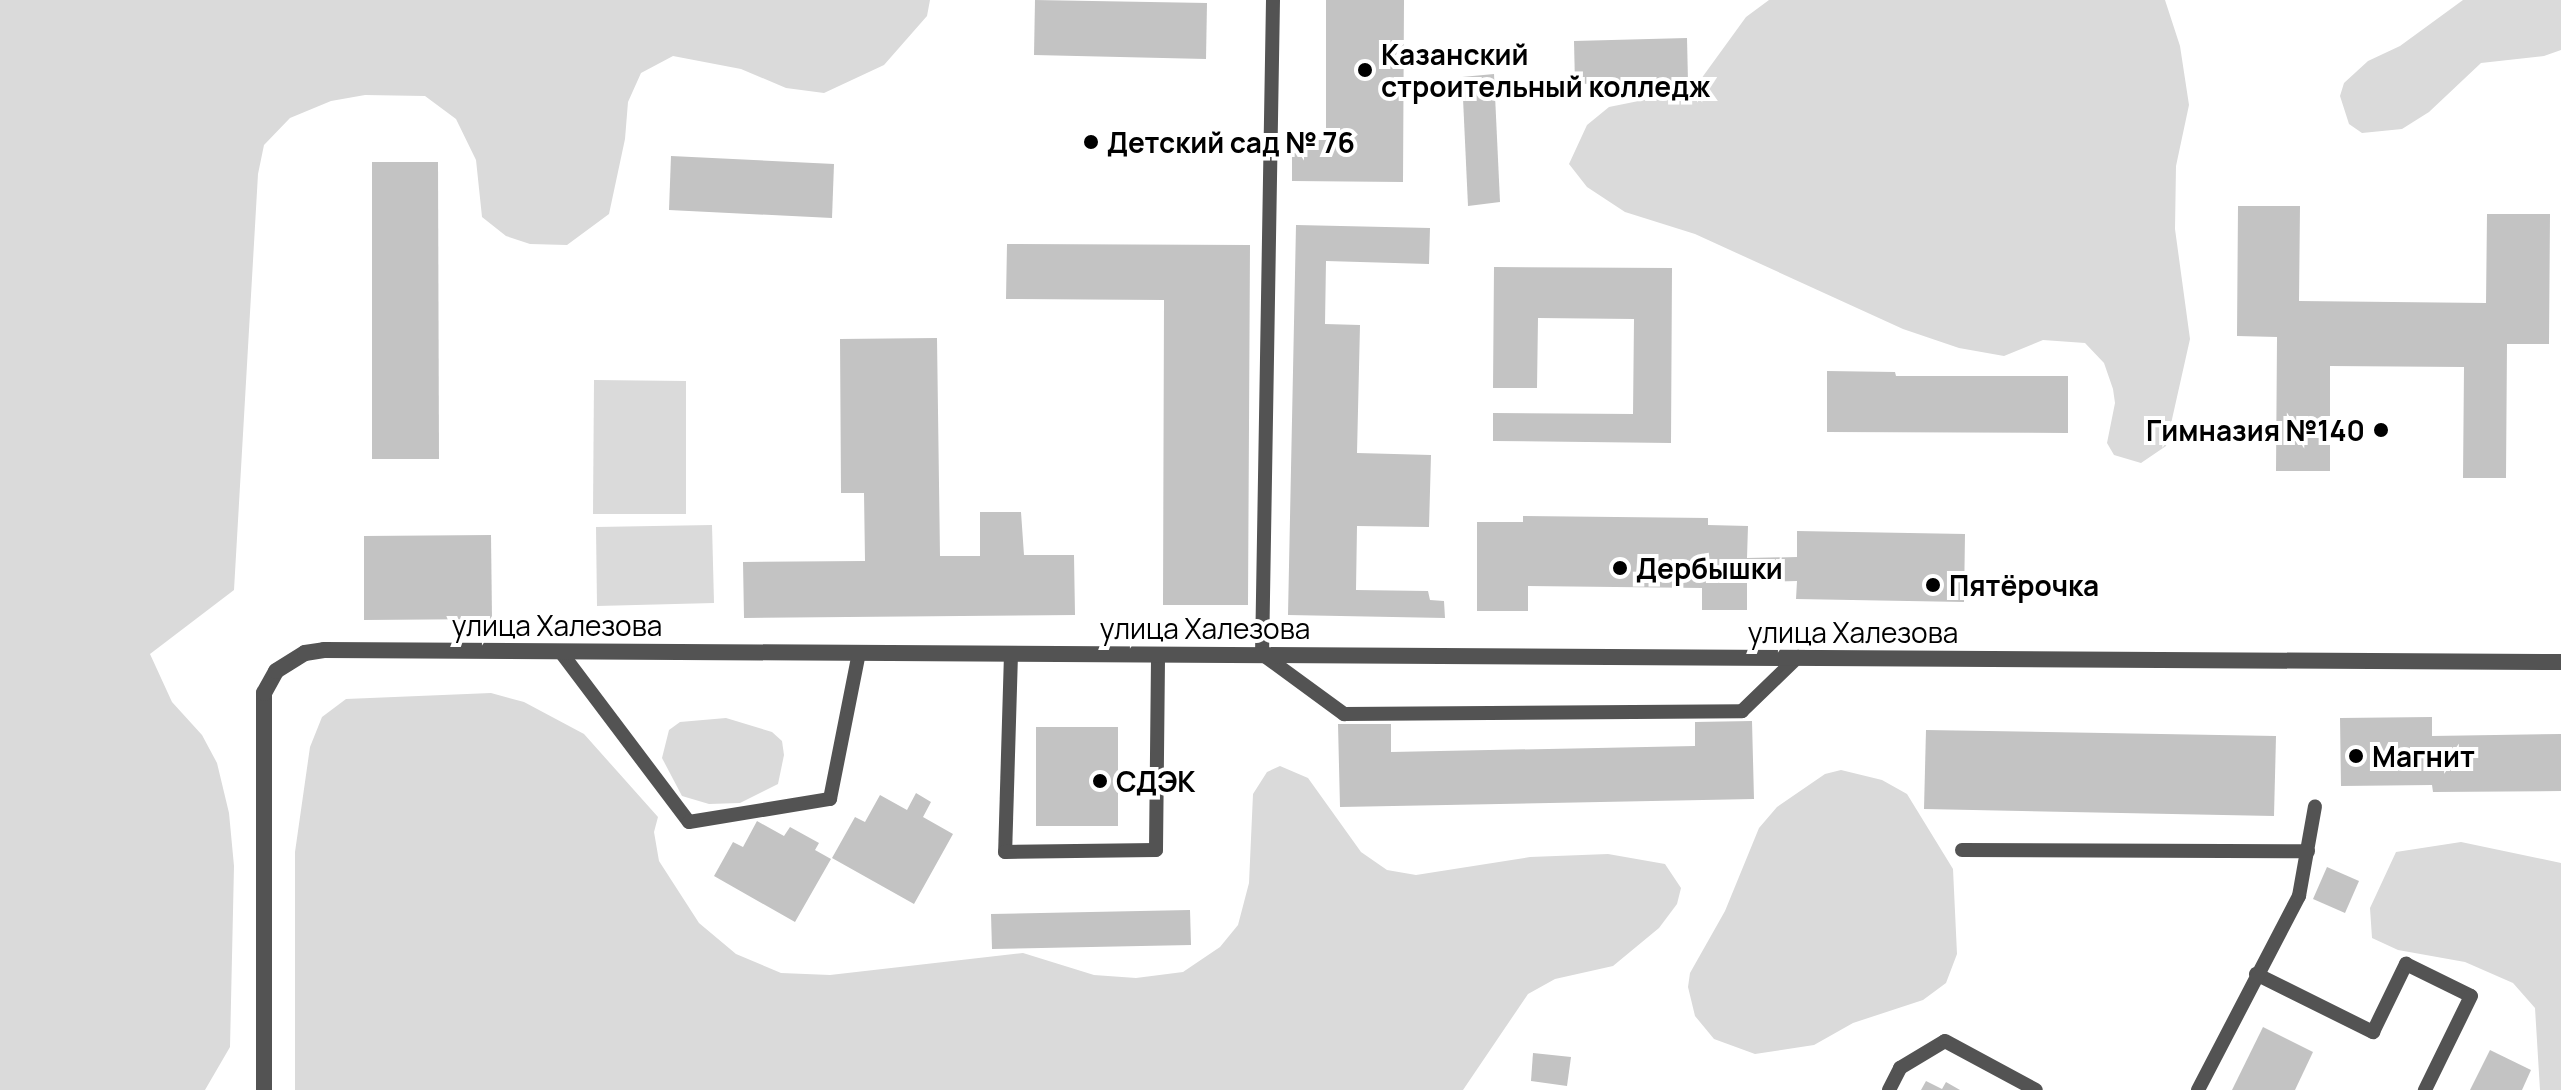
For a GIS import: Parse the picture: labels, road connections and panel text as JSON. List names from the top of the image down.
{
  "streets": {
    "street": ["улица Халезова"]
  },
  "places": [
    "Казанский строительный колледж",
    "Детский сад № 76",
    "Гимназия №140",
    "Дербышки",
    "Пятёрочка",
    "Магнит",
    "СДЭК"
  ]
}
